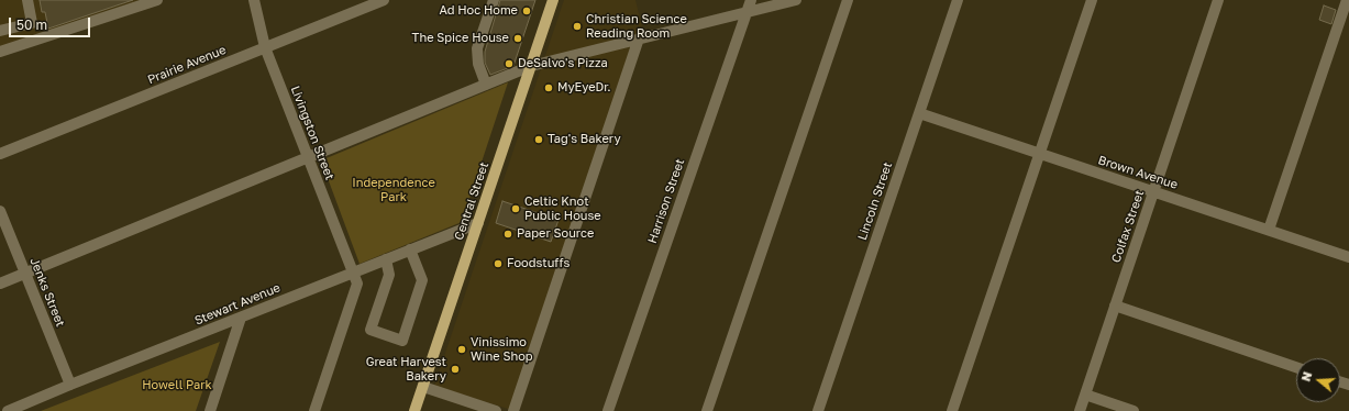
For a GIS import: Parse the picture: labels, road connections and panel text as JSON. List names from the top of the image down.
{
  "streets": {
    "main road": ["Central Street"],
    "street": [
      "Prairie Avenue",
      "Livingston Street",
      "Brown Avenue",
      "Harrison Street",
      "Lincoln Street",
      "Colfax Street",
      "Jenks Street",
      "Stewart Avenue"
    ]
  },
  "crossings": [
    ["Prairie Avenue", "Livingston Street"],
    ["Livingston Street", "Stewart Avenue"],
    ["Brown Avenue", "Lincoln Street"],
    ["Brown Avenue", "Colfax Street"],
    ["Central Street", "Stewart Avenue"],
    ["Jenks Street", "Stewart Avenue"]
  ],
  "parks": ["Independence Park", "Howell Park"],
  "places": [
    "Ad Hoc Home",
    "Christian Science Reading Room",
    "The Spice House",
    "DeSalvo's Pizza",
    "MyEyeDr.",
    "Tag's Bakery",
    "Celtic Knot Public House",
    "Paper Source",
    "Foodstuffs",
    "Vinissimo Wine Shop",
    "Great Harvest Bakery"
  ],
  "scale_bar": "50 m",
  "north": "left"
}
